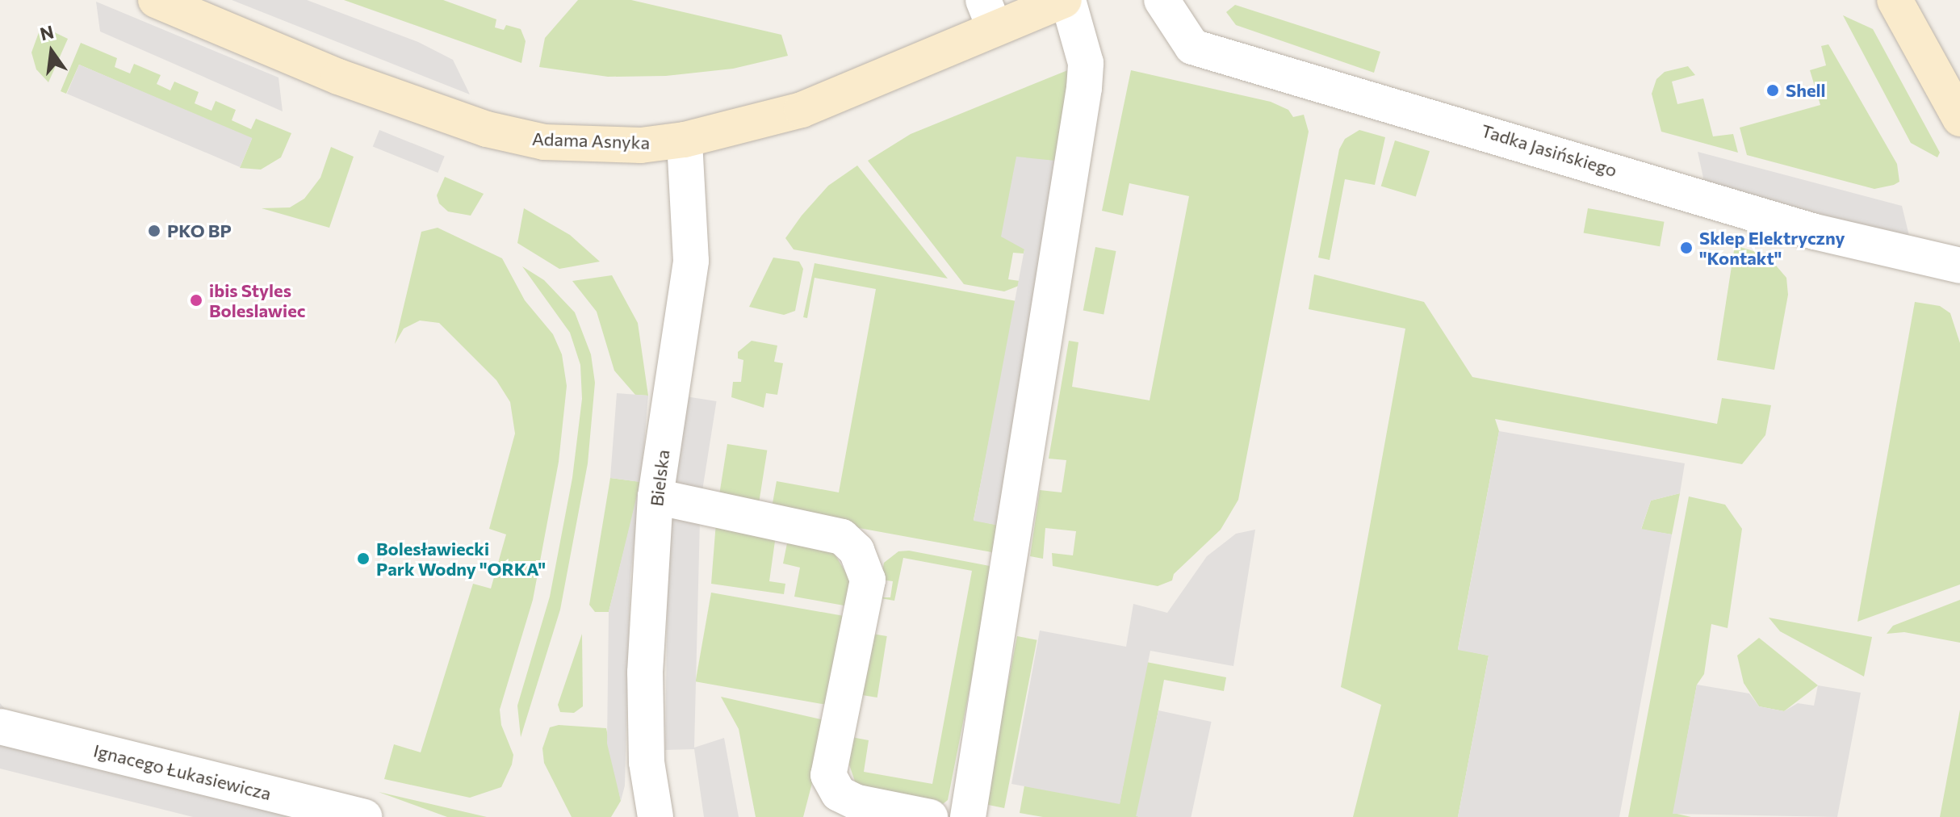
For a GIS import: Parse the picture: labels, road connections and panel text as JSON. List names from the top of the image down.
{
  "streets": {
    "street": [
      "Adama Asnyka",
      "Tadka Jasińskiego",
      "Bielska",
      "Ignacego Łukasiewicza"
    ]
  },
  "crossings": [
    ["Adama Asnyka", "Bielska"]
  ],
  "places": [
    "Shell",
    "PKO BP",
    "Sklep Elektryczny \"Kontakt\"",
    "ibis Styles Boleslawiec",
    "Bolesławiecki Park Wodny \"ORKA\""
  ],
  "north": "top"
}
